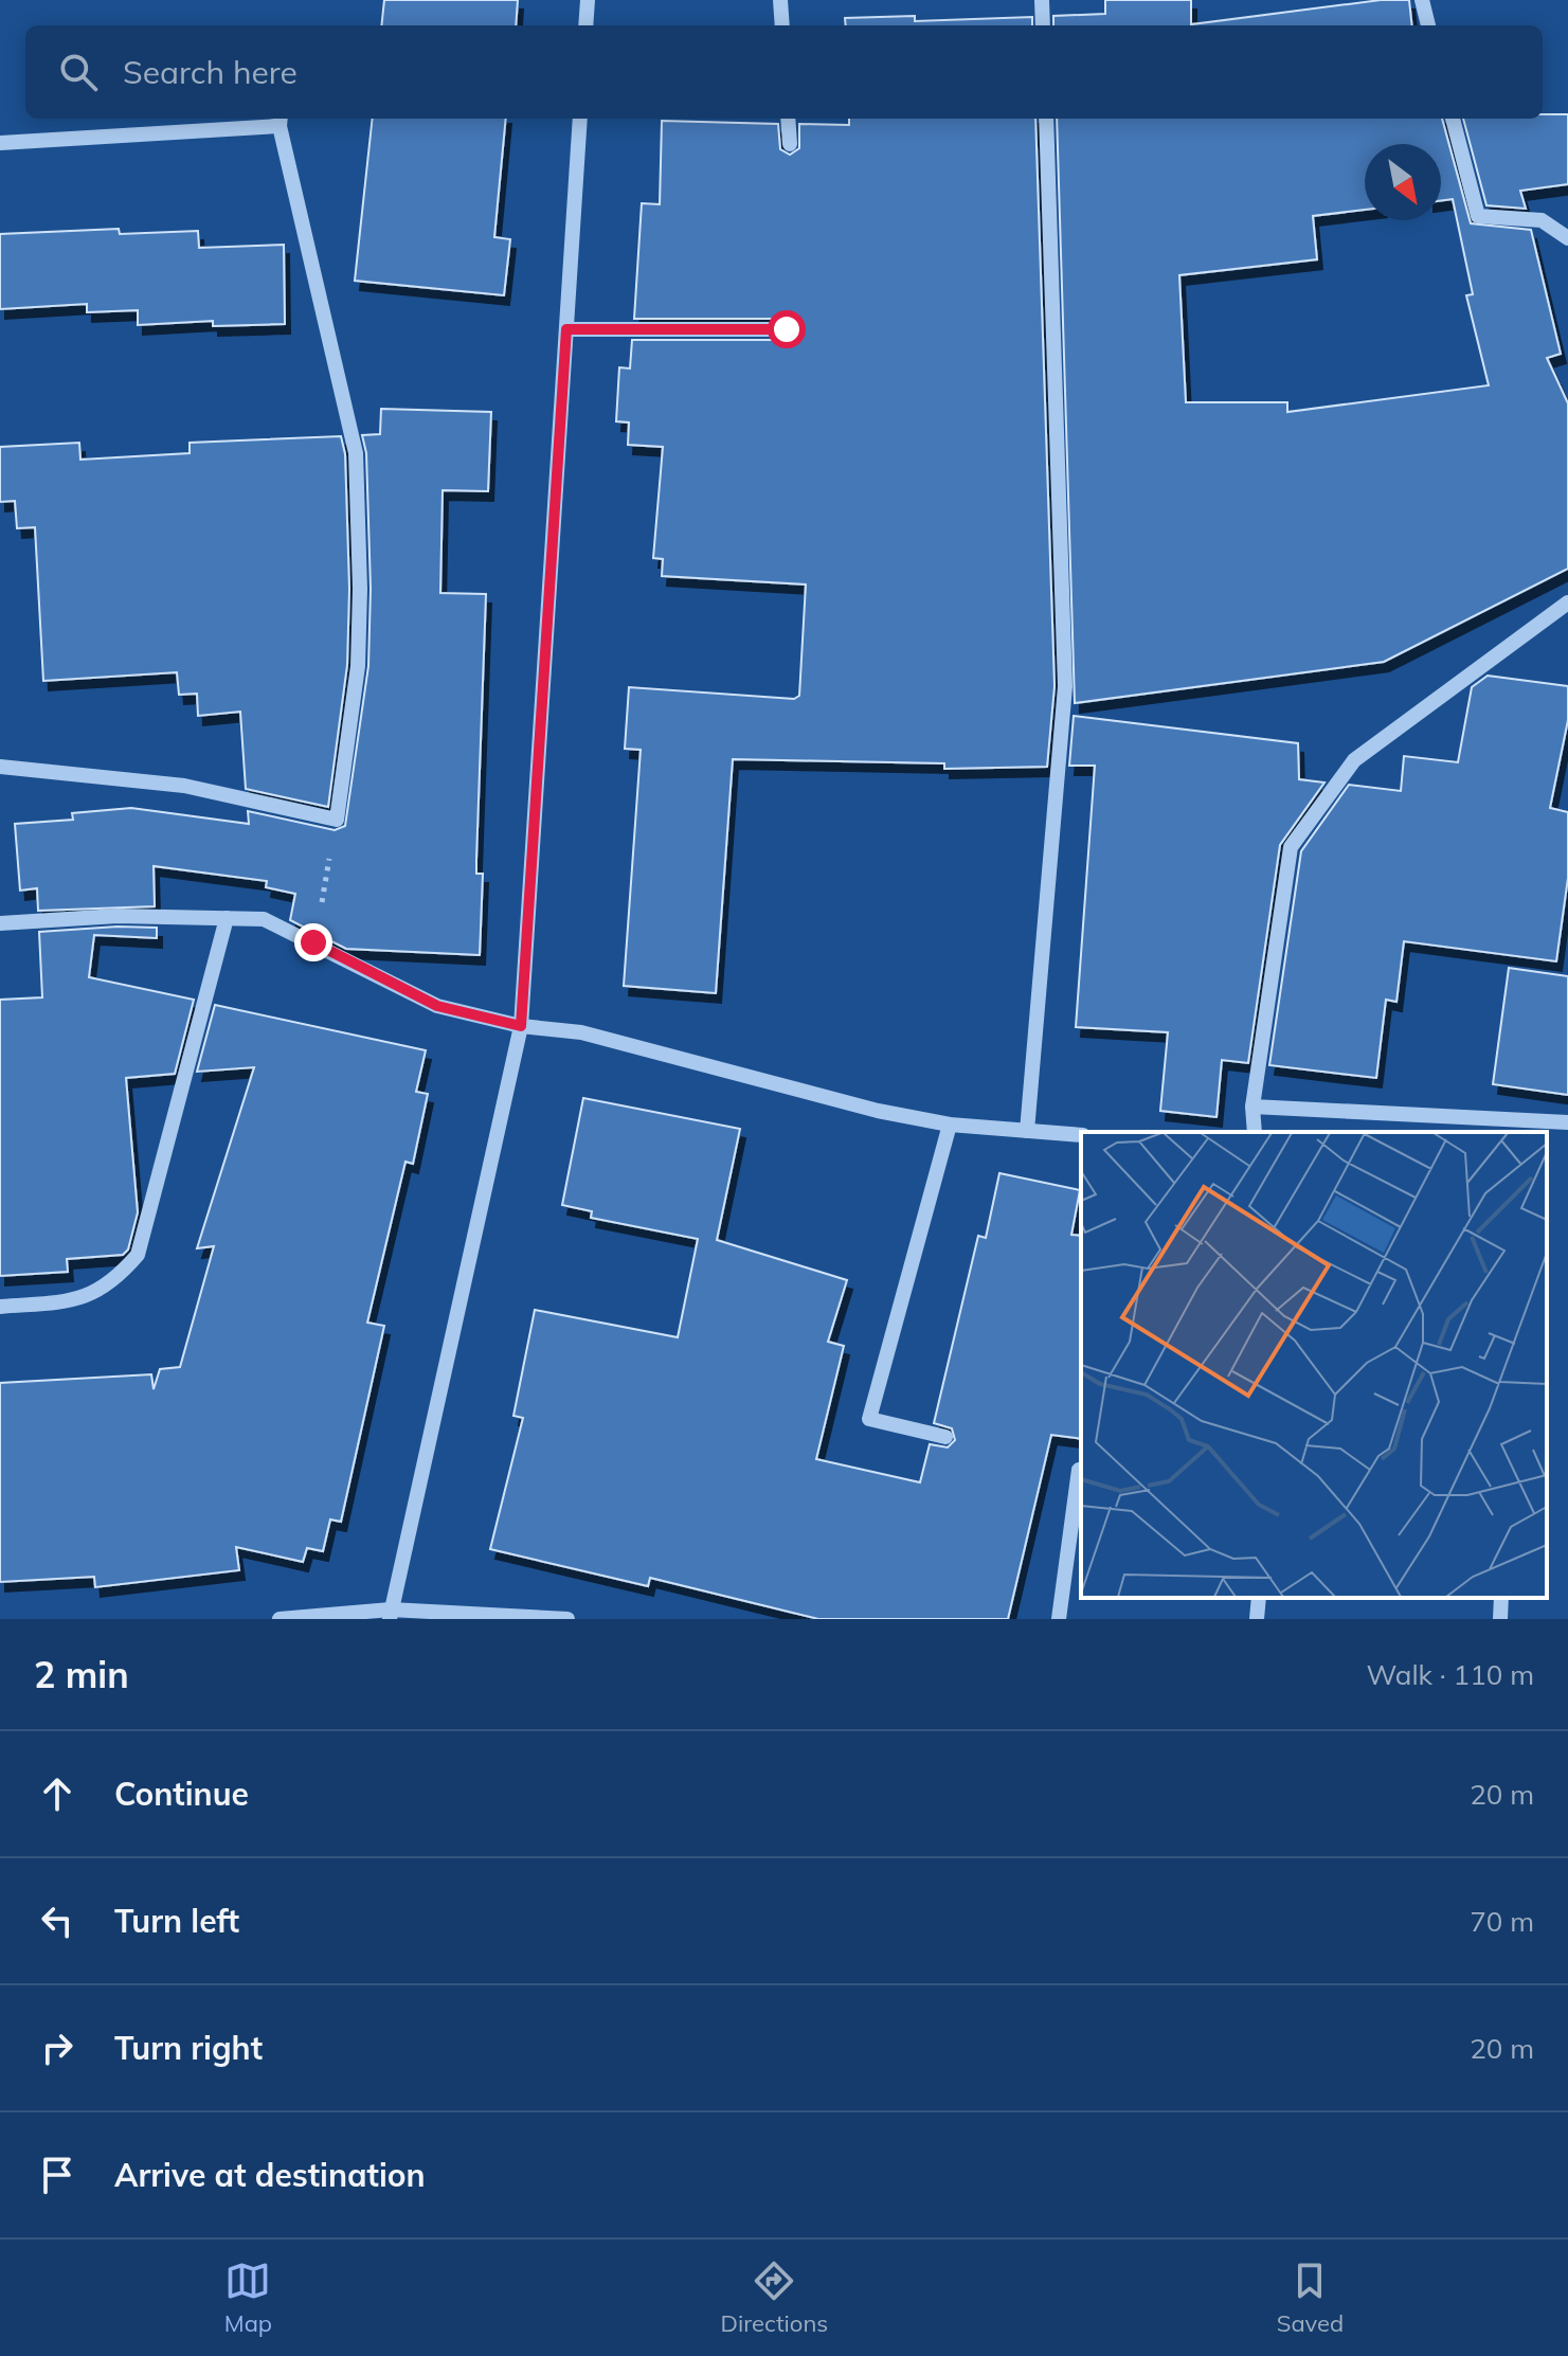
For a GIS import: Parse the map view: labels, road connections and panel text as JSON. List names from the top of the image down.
{
  "north": "bottom right",
  "page": {
    "search": "Search here",
    "heading": ["2 min", "Walk · 110 m"],
    "list": [
      ["Continue", "20 m"],
      ["Turn left", "70 m"],
      ["Turn right", "20 m"],
      "Arrive at destination"
    ],
    "nav": ["Map", "Directions", "Saved"]
  }
}
